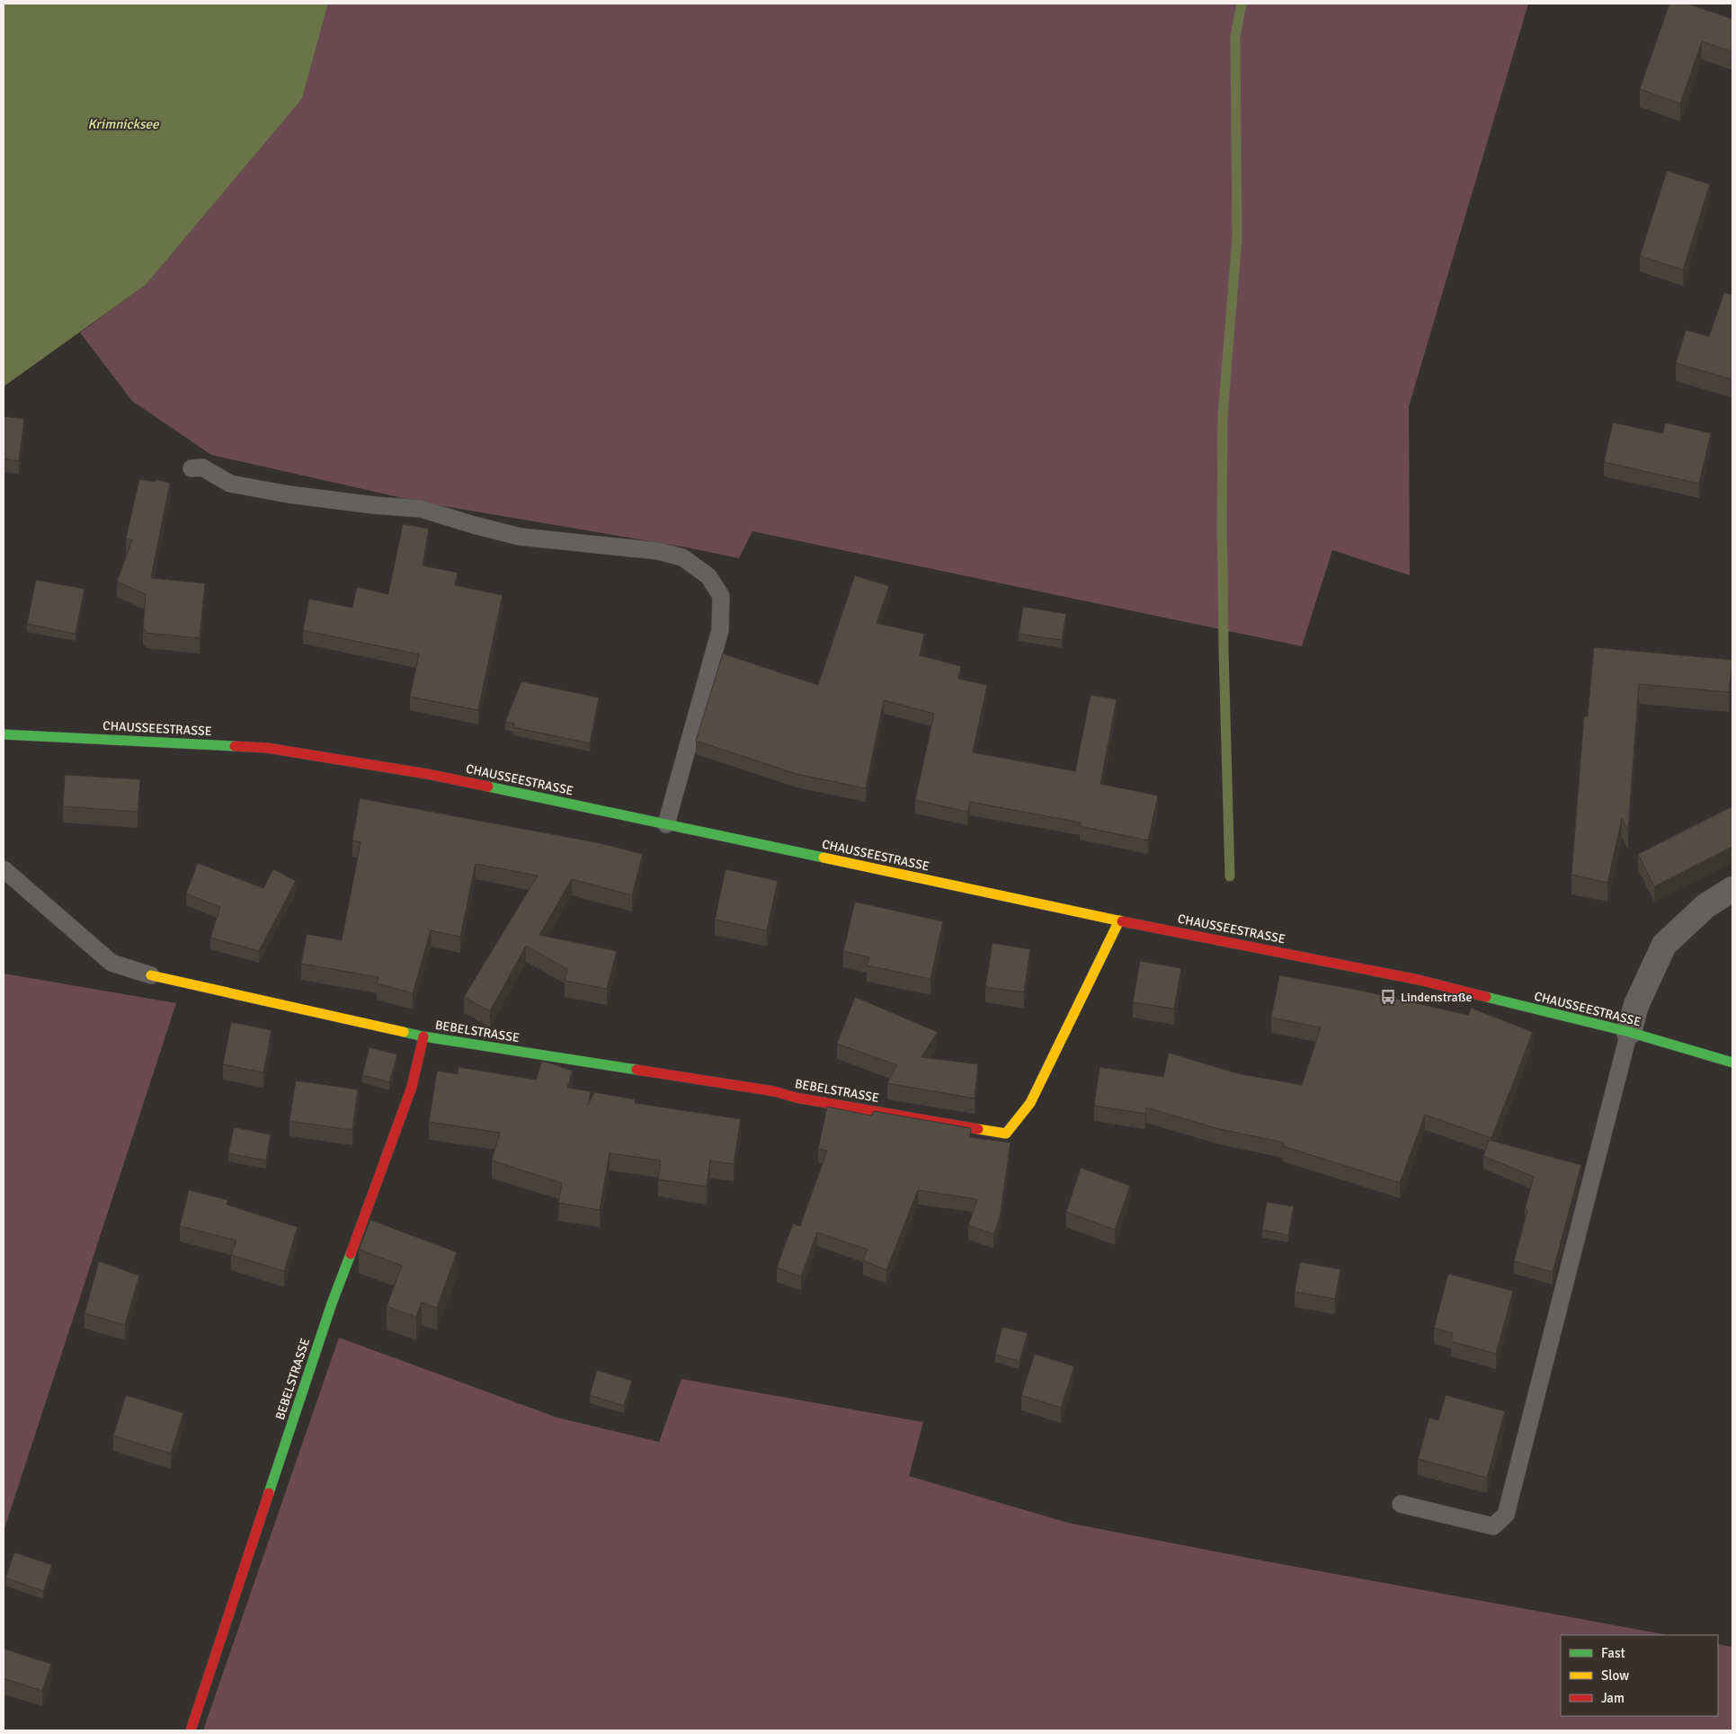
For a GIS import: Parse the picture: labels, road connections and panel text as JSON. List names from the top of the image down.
{
  "streets": {
    "street": ["CHAUSSEESTRASSE", "BEBELSTRASSE"]
  },
  "crossings": [
    ["CHAUSSEESTRASSE", "BEBELSTRASSE"]
  ],
  "water": ["Krimnicksee"],
  "places": {
    "bus stop": ["Lindenstraße"]
  },
  "legend": ["Fast", "Slow", "Jam"]
}
